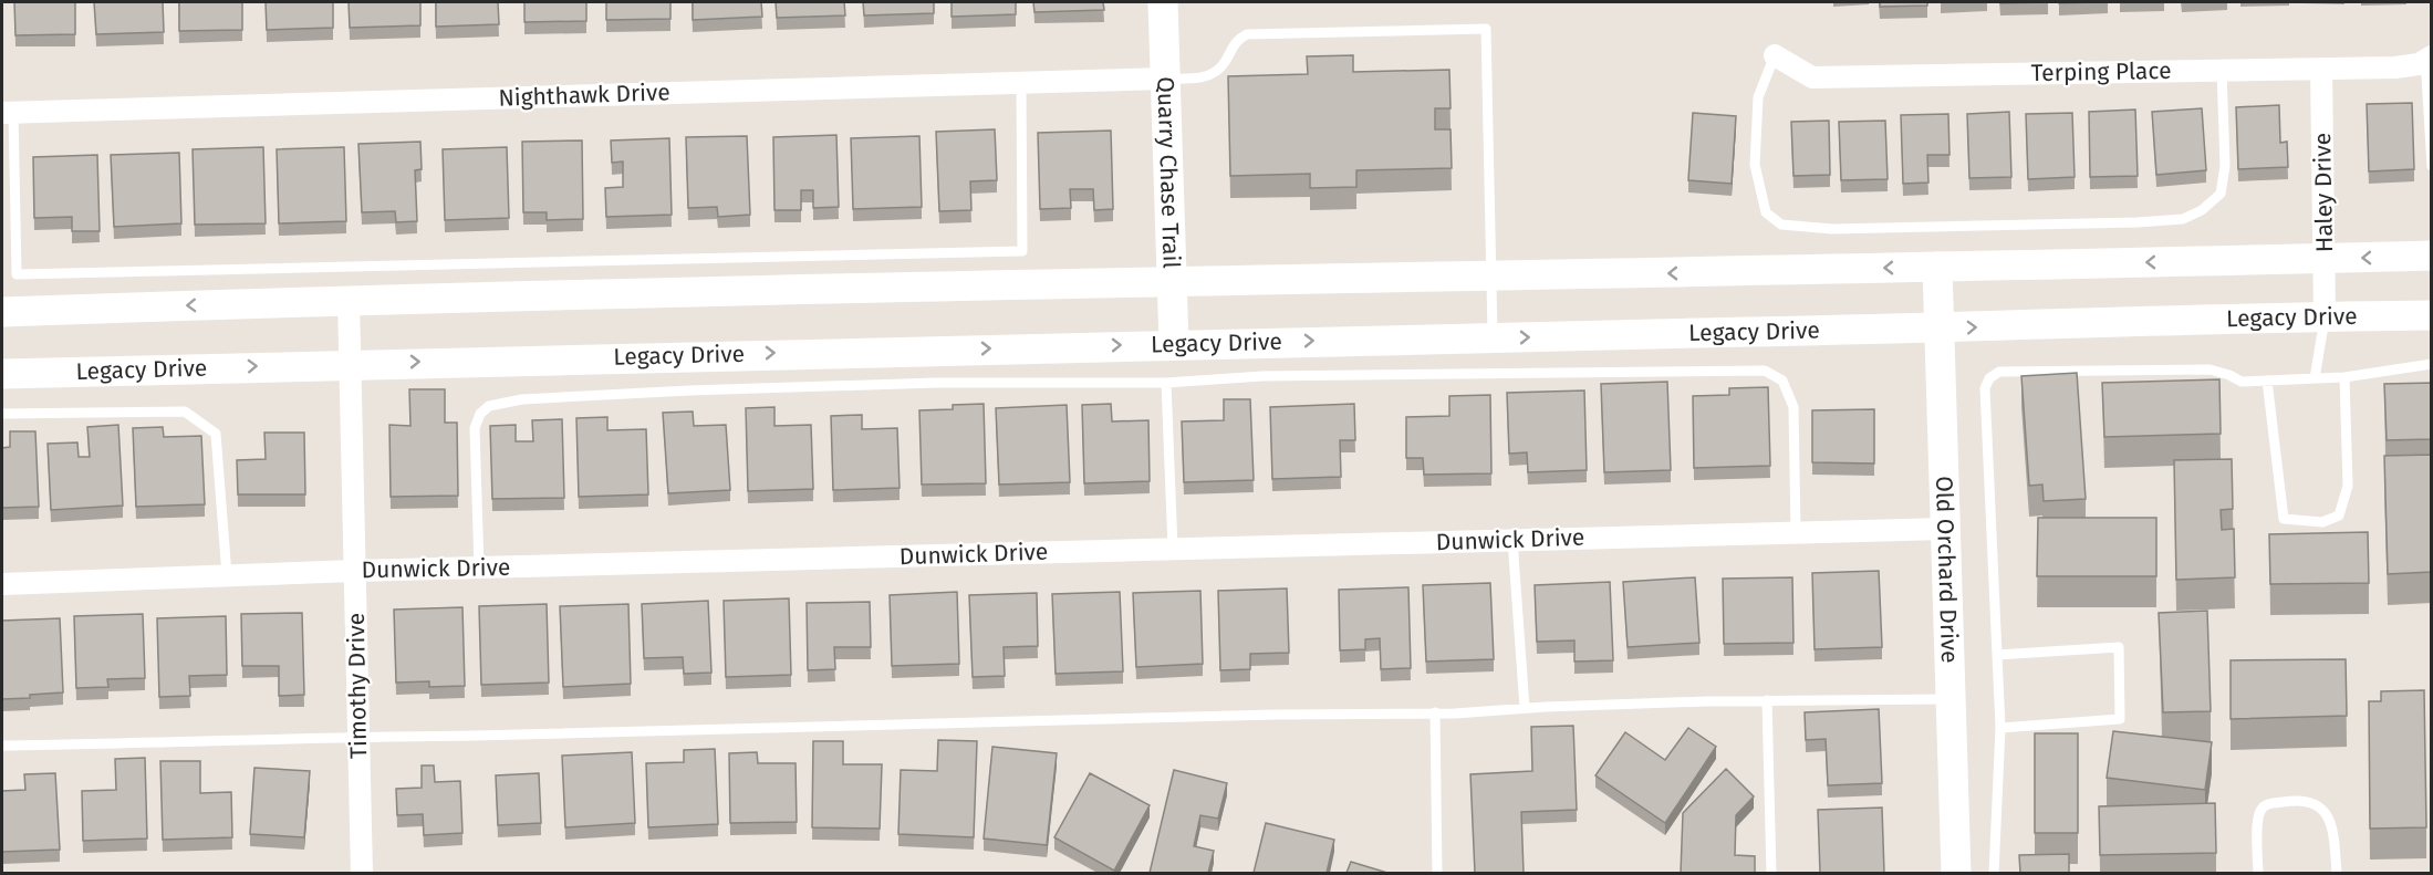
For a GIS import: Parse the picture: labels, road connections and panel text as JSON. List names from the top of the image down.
{
  "streets": {
    "main road": ["Quarry Chase Trail", "Legacy Drive", "Old Orchard Drive"],
    "street": [
      "Terping Place",
      "Nighthawk Drive",
      "Haley Drive",
      "Dunwick Drive",
      "Timothy Drive"
    ]
  },
  "crossings": [
    ["Terping Place", "Haley Drive"],
    ["Nighthawk Drive", "Quarry Chase Trail"],
    ["Quarry Chase Trail", "Legacy Drive"],
    ["Haley Drive", "Legacy Drive"],
    ["Legacy Drive", "Old Orchard Drive"],
    ["Legacy Drive", "Timothy Drive"],
    ["Dunwick Drive", "Old Orchard Drive"],
    ["Dunwick Drive", "Timothy Drive"]
  ]
}
